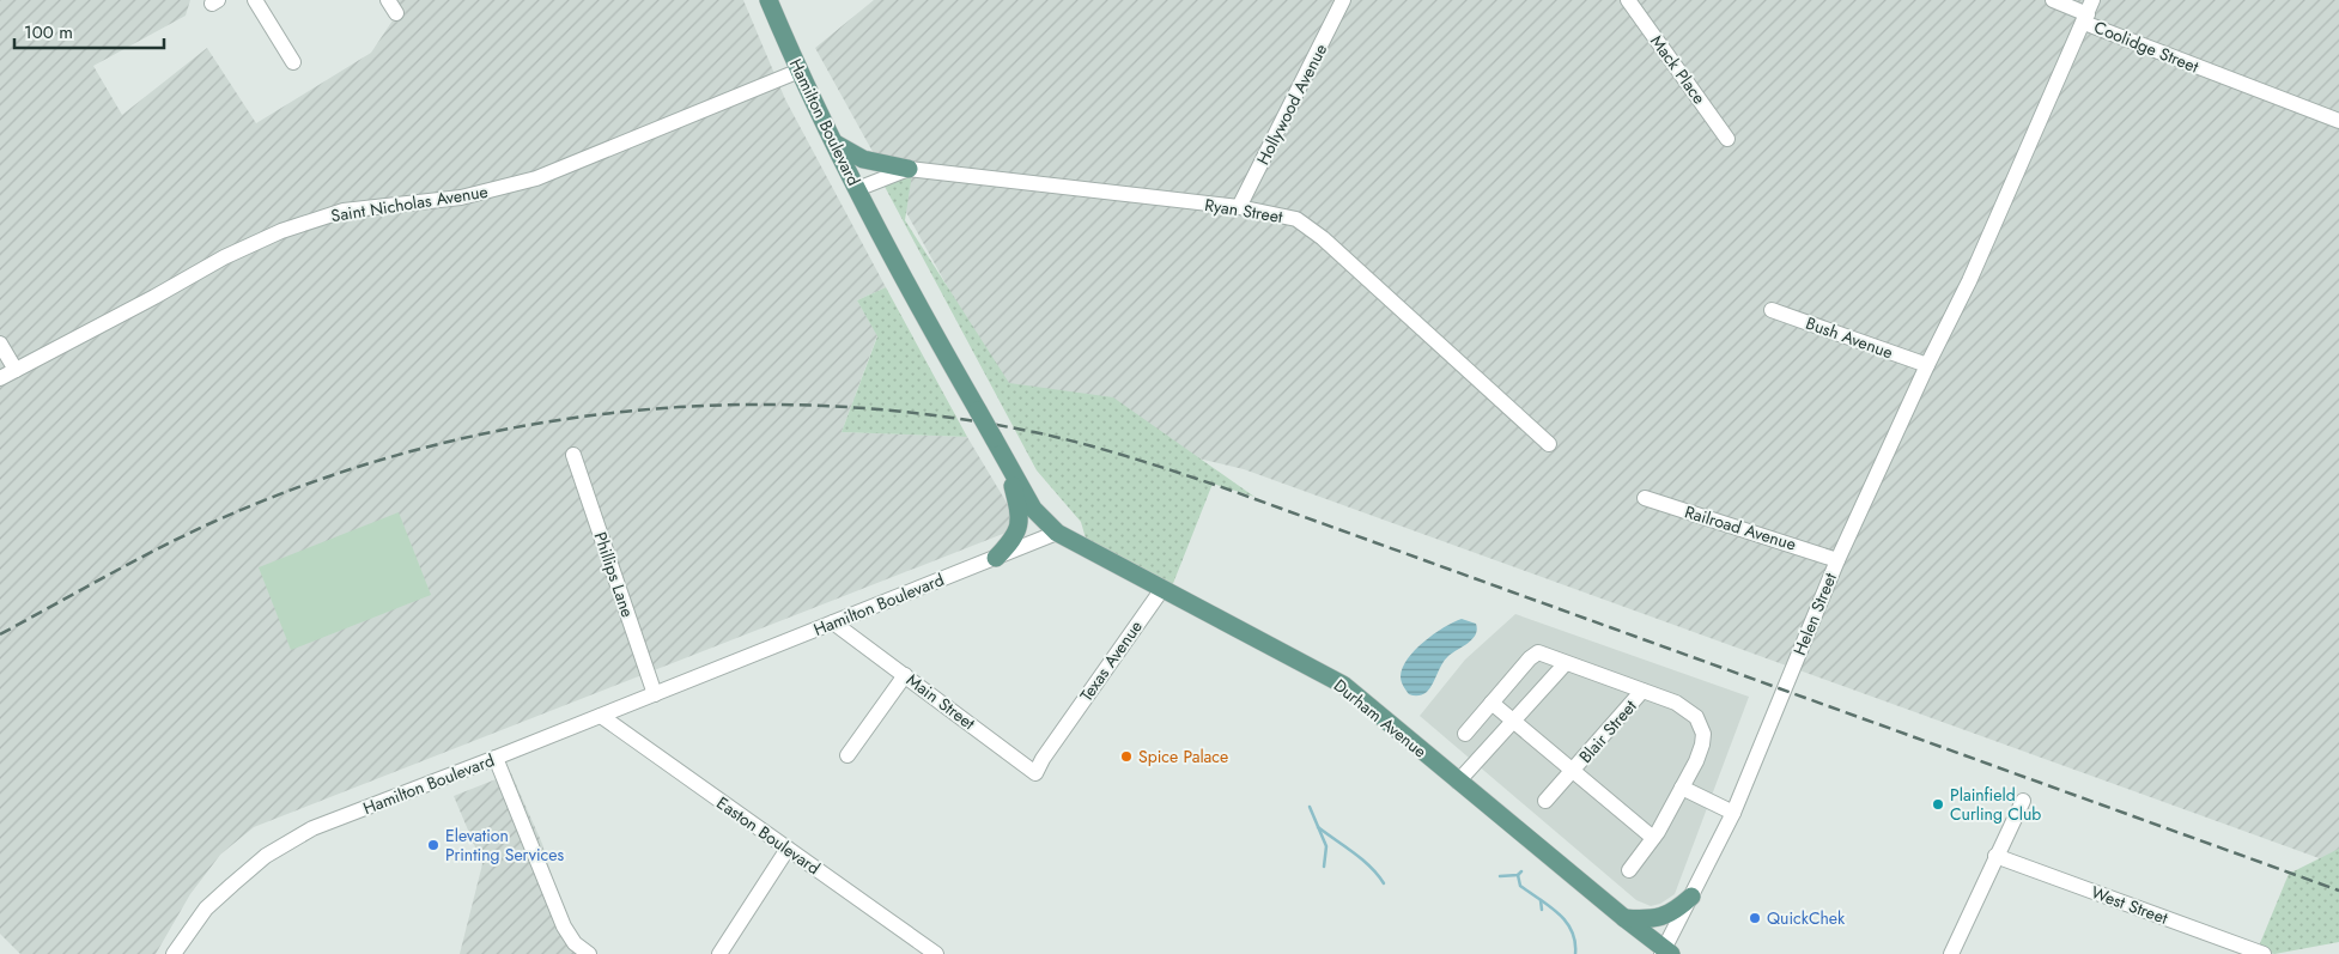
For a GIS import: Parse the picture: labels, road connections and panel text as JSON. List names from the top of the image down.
{
  "streets": {
    "main road": ["Hamilton Boulevard", "Durham Avenue"],
    "street": [
      "Coolidge Street",
      "Mack Place",
      "Hollywood Avenue",
      "Saint Nicholas Avenue",
      "Ryan Street",
      "Bush Avenue",
      "Railroad Avenue",
      "Phillips Lane",
      "Helen Street",
      "Texas Avenue",
      "Main Street",
      "Blair Street",
      "Easton Boulevard",
      "West Street"
    ]
  },
  "crossings": [
    ["Coolidge Street", "Helen Street"],
    ["Hollywood Avenue", "Ryan Street"],
    ["Hamilton Boulevard", "Saint Nicholas Avenue"],
    ["Hamilton Boulevard", "Ryan Street"],
    ["Hamilton Boulevard", "Phillips Lane"],
    ["Hamilton Boulevard", "Main Street"],
    ["Hamilton Boulevard", "Durham Avenue"],
    ["Hamilton Boulevard", "Easton Boulevard"],
    ["Bush Avenue", "Helen Street"],
    ["Railroad Avenue", "Helen Street"],
    ["Helen Street", "Durham Avenue"],
    ["Texas Avenue", "Main Street"],
    ["Texas Avenue", "Durham Avenue"]
  ],
  "places": [
    "Spice Palace",
    "Plainfield Curling Club",
    "Elevation Printing Services",
    "QuickChek"
  ],
  "scale_bar": "100 m"
}
